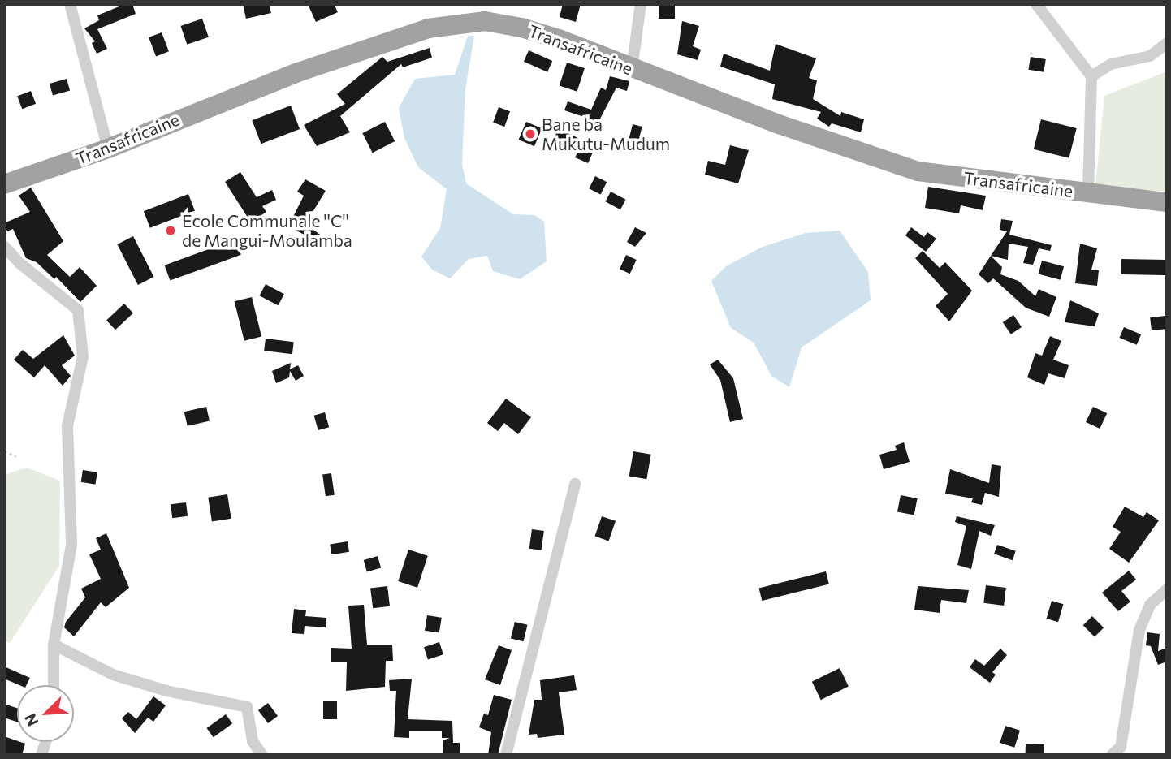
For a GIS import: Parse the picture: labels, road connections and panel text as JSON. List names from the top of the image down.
{
  "streets": {
    "highway": ["Transafricaine"]
  },
  "places": ["Bane ba Mukutu-Mudum", "Ecole Communale ''C'' de Mangui-Moulamba"],
  "north": "bottom left"
}
